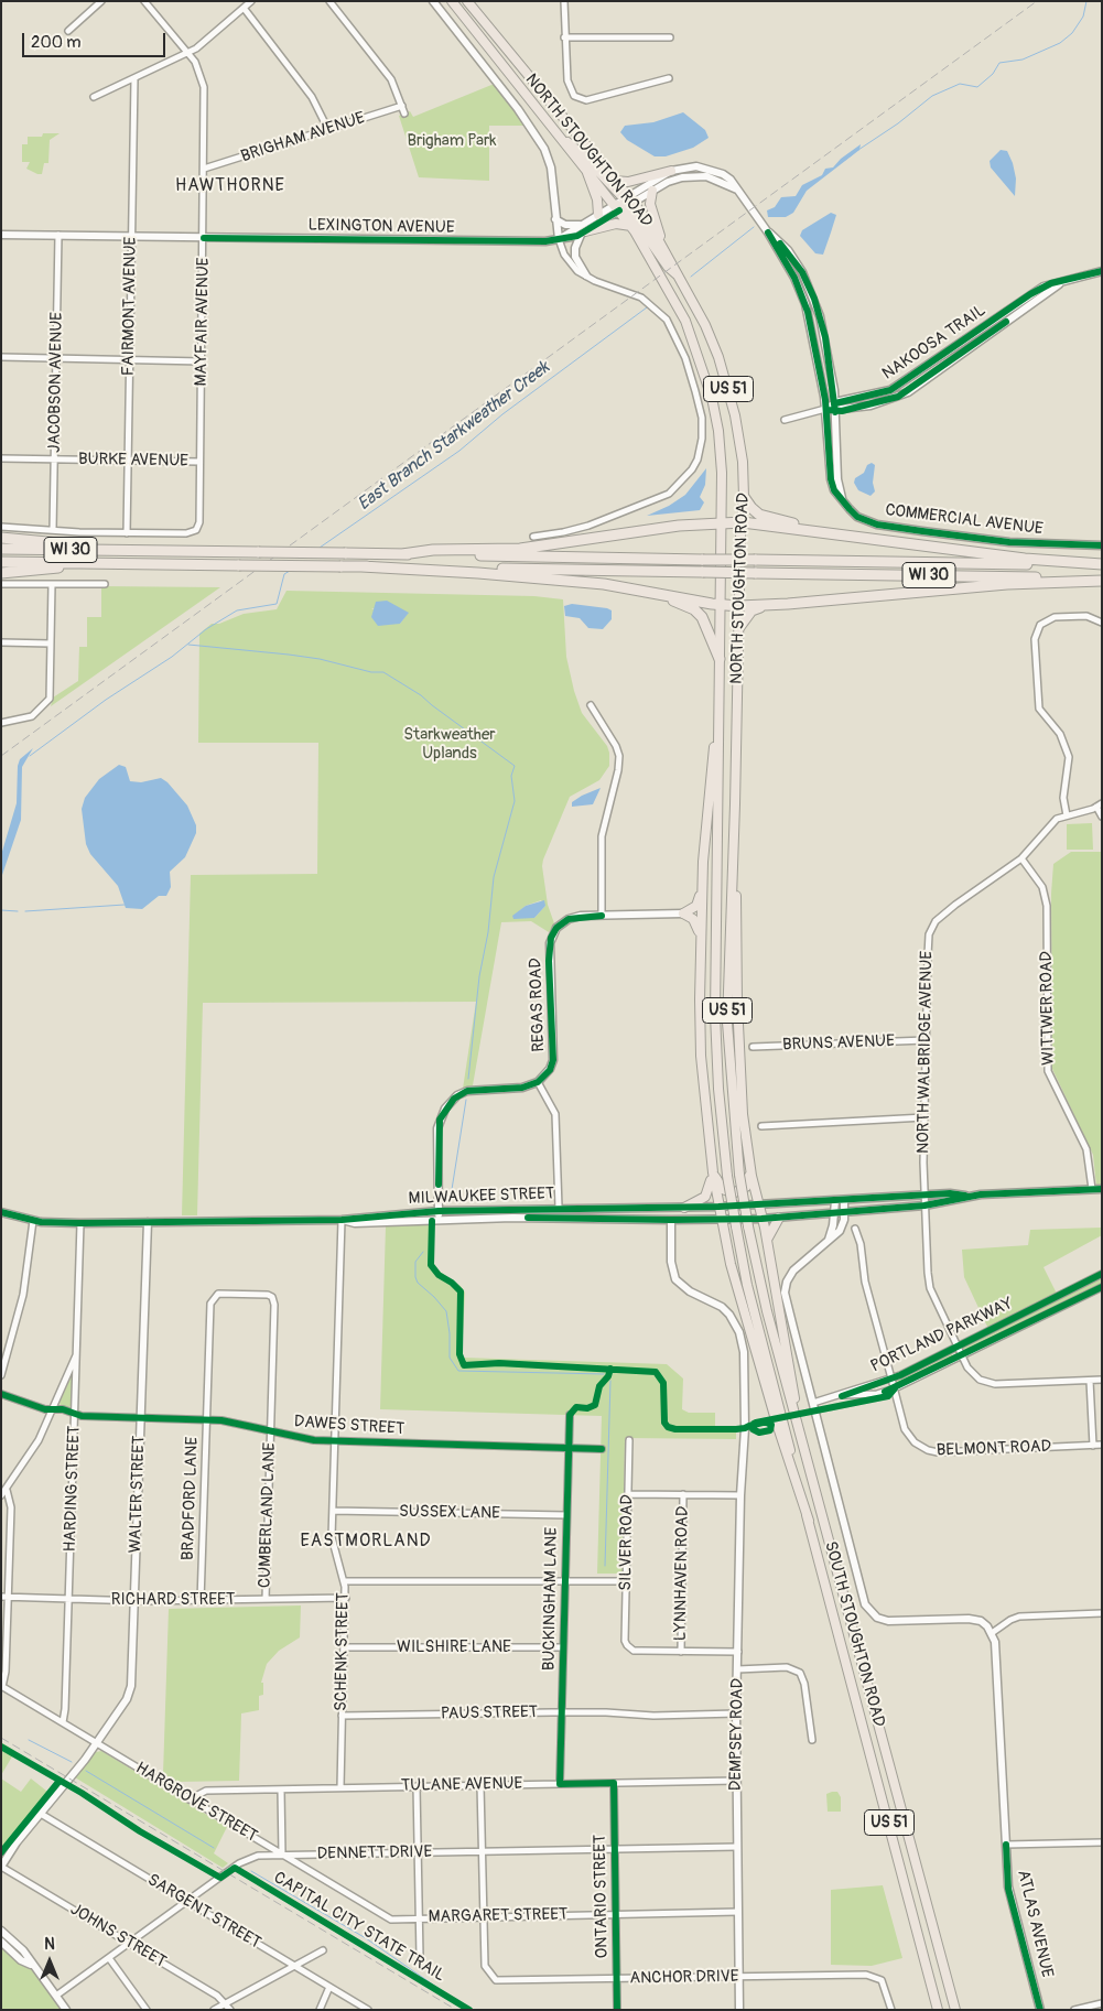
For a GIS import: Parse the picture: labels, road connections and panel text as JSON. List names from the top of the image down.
{
  "streets": {
    "highway": ["WI 30"],
    "main road": ["NORTH STOUGHTON ROAD", "US 51", "SOUTH STOUGHTON ROAD"],
    "street": [
      "BRIGHAM AVENUE",
      "LEXINGTON AVENUE",
      "FAIRMONT AVENUE",
      "MAYFAIR AVENUE",
      "NAKOOSA TRAIL",
      "JACOBSON AVENUE",
      "BURKE AVENUE",
      "COMMERCIAL AVENUE",
      "REGAS ROAD",
      "WITTWER ROAD",
      "BRUNS AVENUE",
      "NORTH WALBRIDGE AVENUE",
      "MILWAUKEE STREET",
      "PORTLAND PARKWAY",
      "DAWES STREET",
      "BELMONT ROAD",
      "HARDING STREET",
      "WALTER STREET",
      "BRADFORD LANE",
      "SUSSEX LANE",
      "CUMBERLAND LANE",
      "SILVER ROAD",
      "LYNNHAVEN ROAD",
      "BUCKINGHAM LANE",
      "RICHARD STREET",
      "WILSHIRE LANE",
      "SCHENK STREET",
      "PAUS STREET",
      "DEMPSEY ROAD",
      "TULANE AVENUE",
      "HARGROVE STREET",
      "DENNETT DRIVE",
      "ONTARIO STREET",
      "SARGENT STREET",
      "MARGARET STREET",
      "ATLAS AVENUE",
      "JOHNS STREET",
      "ANCHOR DRIVE"
    ],
    "cycle path": ["CAPITAL CITY STATE TRAIL"]
  },
  "crossings": [
    ["BRIGHAM AVENUE", "MAYFAIR AVENUE"],
    ["NORTH STOUGHTON ROAD", "COMMERCIAL AVENUE"],
    ["NORTH STOUGHTON ROAD", "SOUTH STOUGHTON ROAD"],
    ["LEXINGTON AVENUE", "FAIRMONT AVENUE"],
    ["LEXINGTON AVENUE", "MAYFAIR AVENUE"],
    ["LEXINGTON AVENUE", "JACOBSON AVENUE"],
    ["LEXINGTON AVENUE", "COMMERCIAL AVENUE"],
    ["FAIRMONT AVENUE", "MAYFAIR AVENUE"],
    ["FAIRMONT AVENUE", "BURKE AVENUE"],
    ["MAYFAIR AVENUE", "BURKE AVENUE"],
    ["NAKOOSA TRAIL", "COMMERCIAL AVENUE"],
    ["JACOBSON AVENUE", "BURKE AVENUE"],
    ["WITTWER ROAD", "NORTH WALBRIDGE AVENUE"],
    ["WITTWER ROAD", "MILWAUKEE STREET"],
    ["BRUNS AVENUE", "NORTH WALBRIDGE AVENUE"],
    ["NORTH WALBRIDGE AVENUE", "MILWAUKEE STREET"],
    ["NORTH WALBRIDGE AVENUE", "PORTLAND PARKWAY"],
    ["MILWAUKEE STREET", "HARDING STREET"],
    ["MILWAUKEE STREET", "WALTER STREET"],
    ["MILWAUKEE STREET", "SCHENK STREET"],
    ["MILWAUKEE STREET", "DEMPSEY ROAD"],
    ["PORTLAND PARKWAY", "BELMONT ROAD"],
    ["DAWES STREET", "HARDING STREET"],
    ["DAWES STREET", "WALTER STREET"],
    ["DAWES STREET", "BRADFORD LANE"],
    ["DAWES STREET", "CUMBERLAND LANE"],
    ["DAWES STREET", "BUCKINGHAM LANE"],
    ["DAWES STREET", "SCHENK STREET"],
    ["HARDING STREET", "RICHARD STREET"],
    ["HARDING STREET", "HARGROVE STREET"],
    ["WALTER STREET", "RICHARD STREET"],
    ["WALTER STREET", "HARGROVE STREET"],
    ["WALTER STREET", "SARGENT STREET"],
    ["WALTER STREET", "JOHNS STREET"],
    ["BRADFORD LANE", "CUMBERLAND LANE"],
    ["BRADFORD LANE", "RICHARD STREET"],
    ["SUSSEX LANE", "BUCKINGHAM LANE"],
    ["SUSSEX LANE", "SCHENK STREET"],
    ["CUMBERLAND LANE", "RICHARD STREET"],
    ["SILVER ROAD", "LYNNHAVEN ROAD"],
    ["BUCKINGHAM LANE", "WILSHIRE LANE"],
    ["BUCKINGHAM LANE", "PAUS STREET"],
    ["BUCKINGHAM LANE", "TULANE AVENUE"],
    ["RICHARD STREET", "SCHENK STREET"],
    ["WILSHIRE LANE", "SCHENK STREET"],
    ["SCHENK STREET", "PAUS STREET"],
    ["SCHENK STREET", "TULANE AVENUE"],
    ["PAUS STREET", "DEMPSEY ROAD"],
    ["DEMPSEY ROAD", "TULANE AVENUE"],
    ["DEMPSEY ROAD", "DENNETT DRIVE"],
    ["DEMPSEY ROAD", "MARGARET STREET"],
    ["DEMPSEY ROAD", "ANCHOR DRIVE"],
    ["TULANE AVENUE", "HARGROVE STREET"],
    ["TULANE AVENUE", "ONTARIO STREET"],
    ["HARGROVE STREET", "DENNETT DRIVE"],
    ["HARGROVE STREET", "MARGARET STREET"],
    ["DENNETT DRIVE", "ONTARIO STREET"],
    ["DENNETT DRIVE", "SARGENT STREET"],
    ["DENNETT DRIVE", "JOHNS STREET"],
    ["ONTARIO STREET", "MARGARET STREET"],
    ["ONTARIO STREET", "ANCHOR DRIVE"],
    ["MARGARET STREET", "ANCHOR DRIVE"]
  ],
  "districts": ["HAWTHORNE", "EASTMORLAND"],
  "water": ["East Branch Starkweather Creek"],
  "parks": ["Brigham Park", "Starkweather Uplands"],
  "scale_bar": "200 m",
  "north": "top"
}
